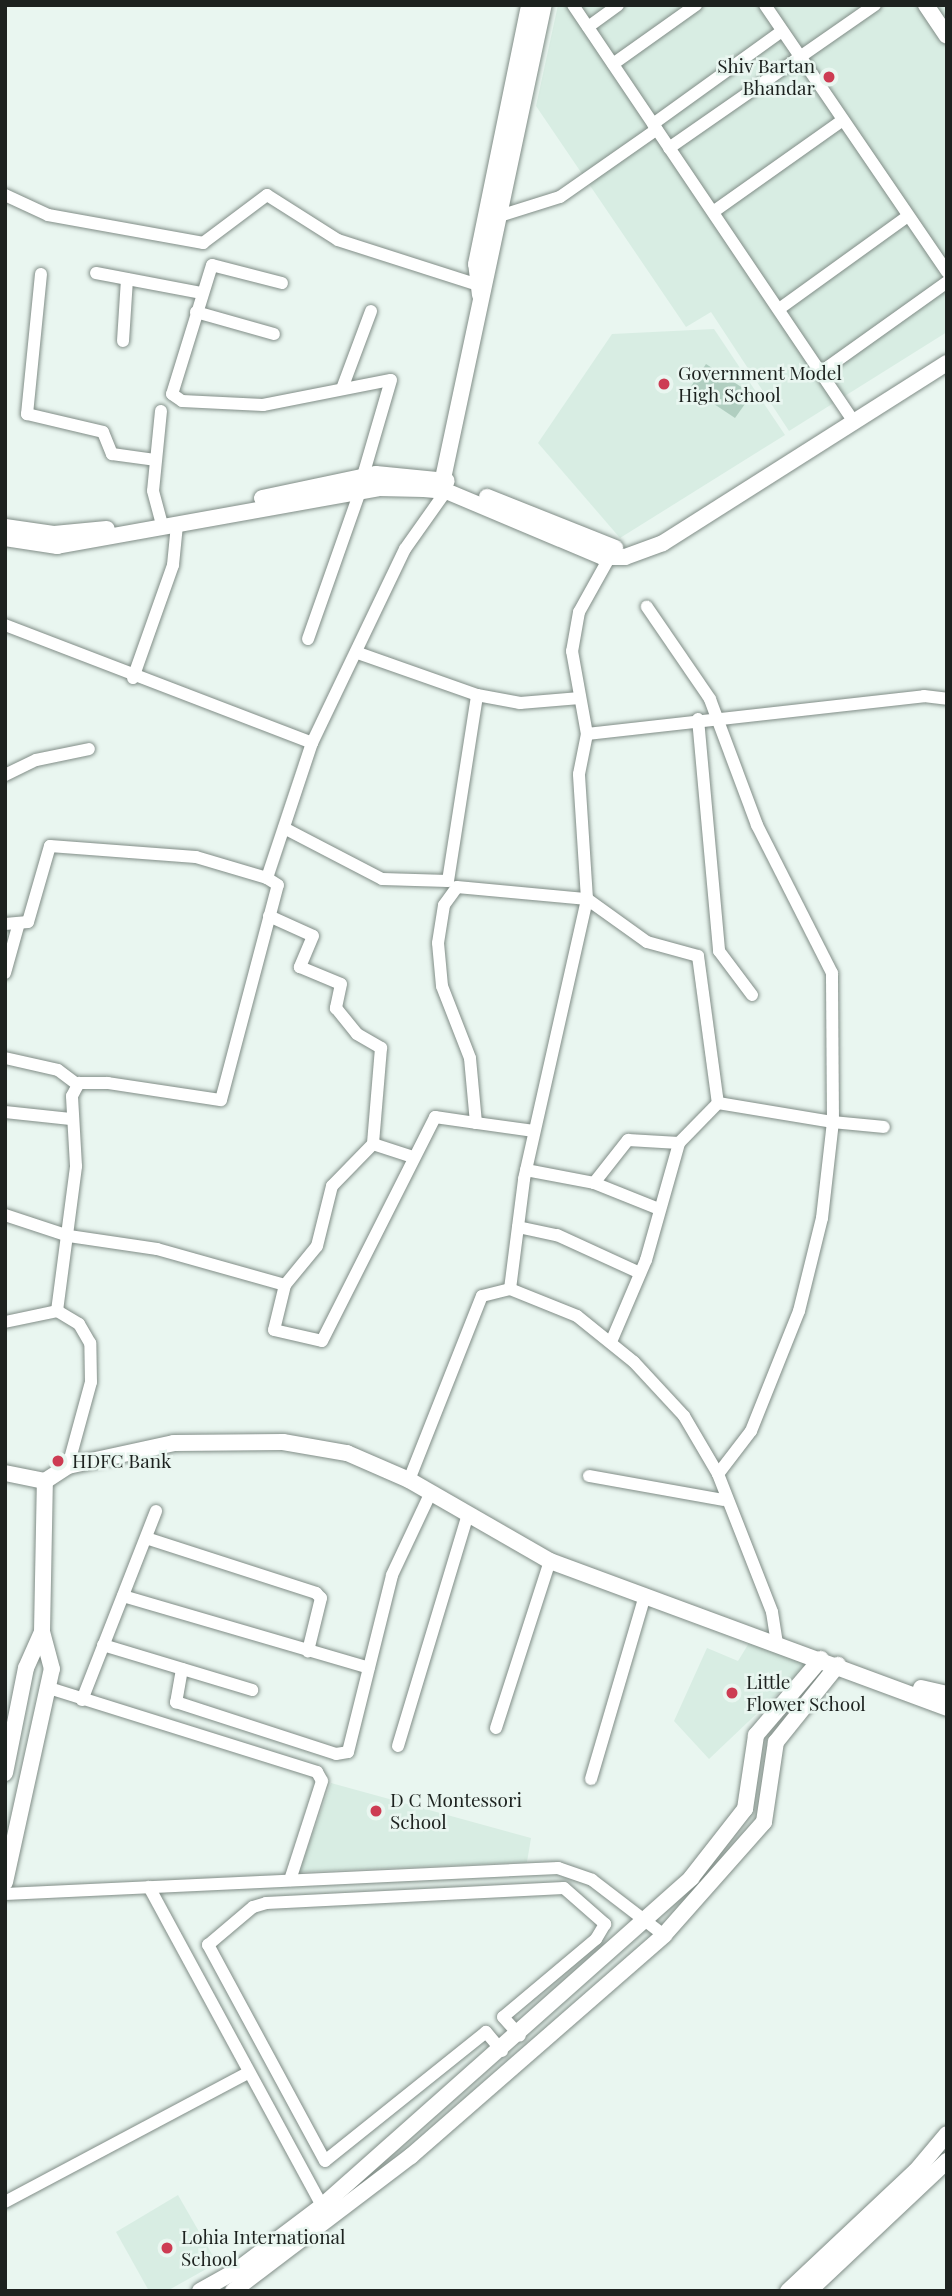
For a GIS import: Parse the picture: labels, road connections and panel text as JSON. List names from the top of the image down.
{
  "places": [
    "Shiv Bartan Bhandar",
    "Government Model High School",
    "HDFC Bank",
    "Little Flower School",
    "D C Montessori School",
    "Lohia International School"
  ]
}
